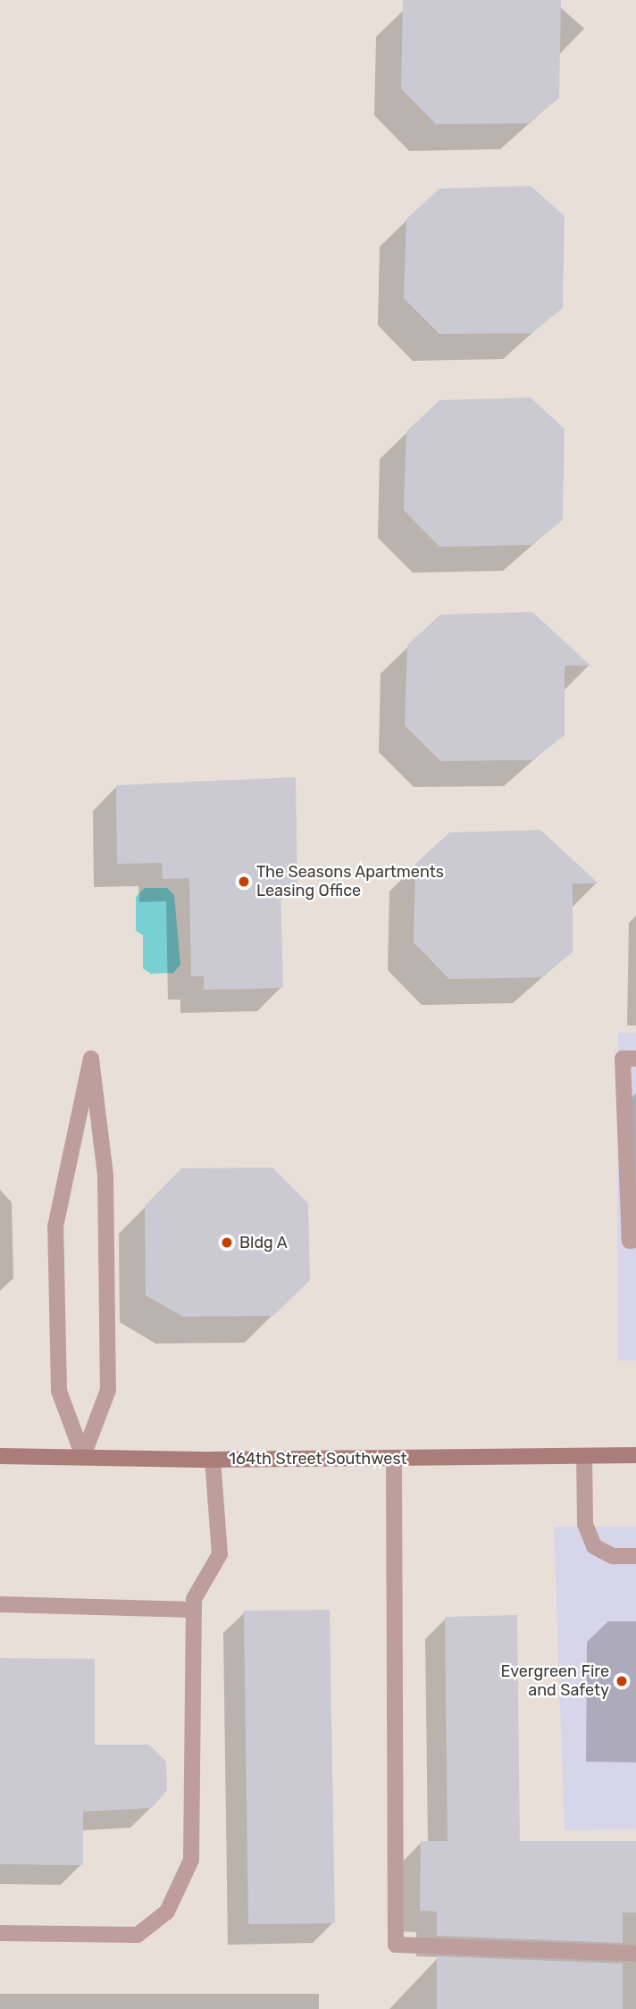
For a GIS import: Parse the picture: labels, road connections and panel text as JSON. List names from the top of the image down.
{
  "streets": {
    "main road": ["164th Street Southwest"]
  },
  "places": ["The Seasons Apartments Leasing Office", "Bldg A", "Evergreen Fire and Safety"]
}
